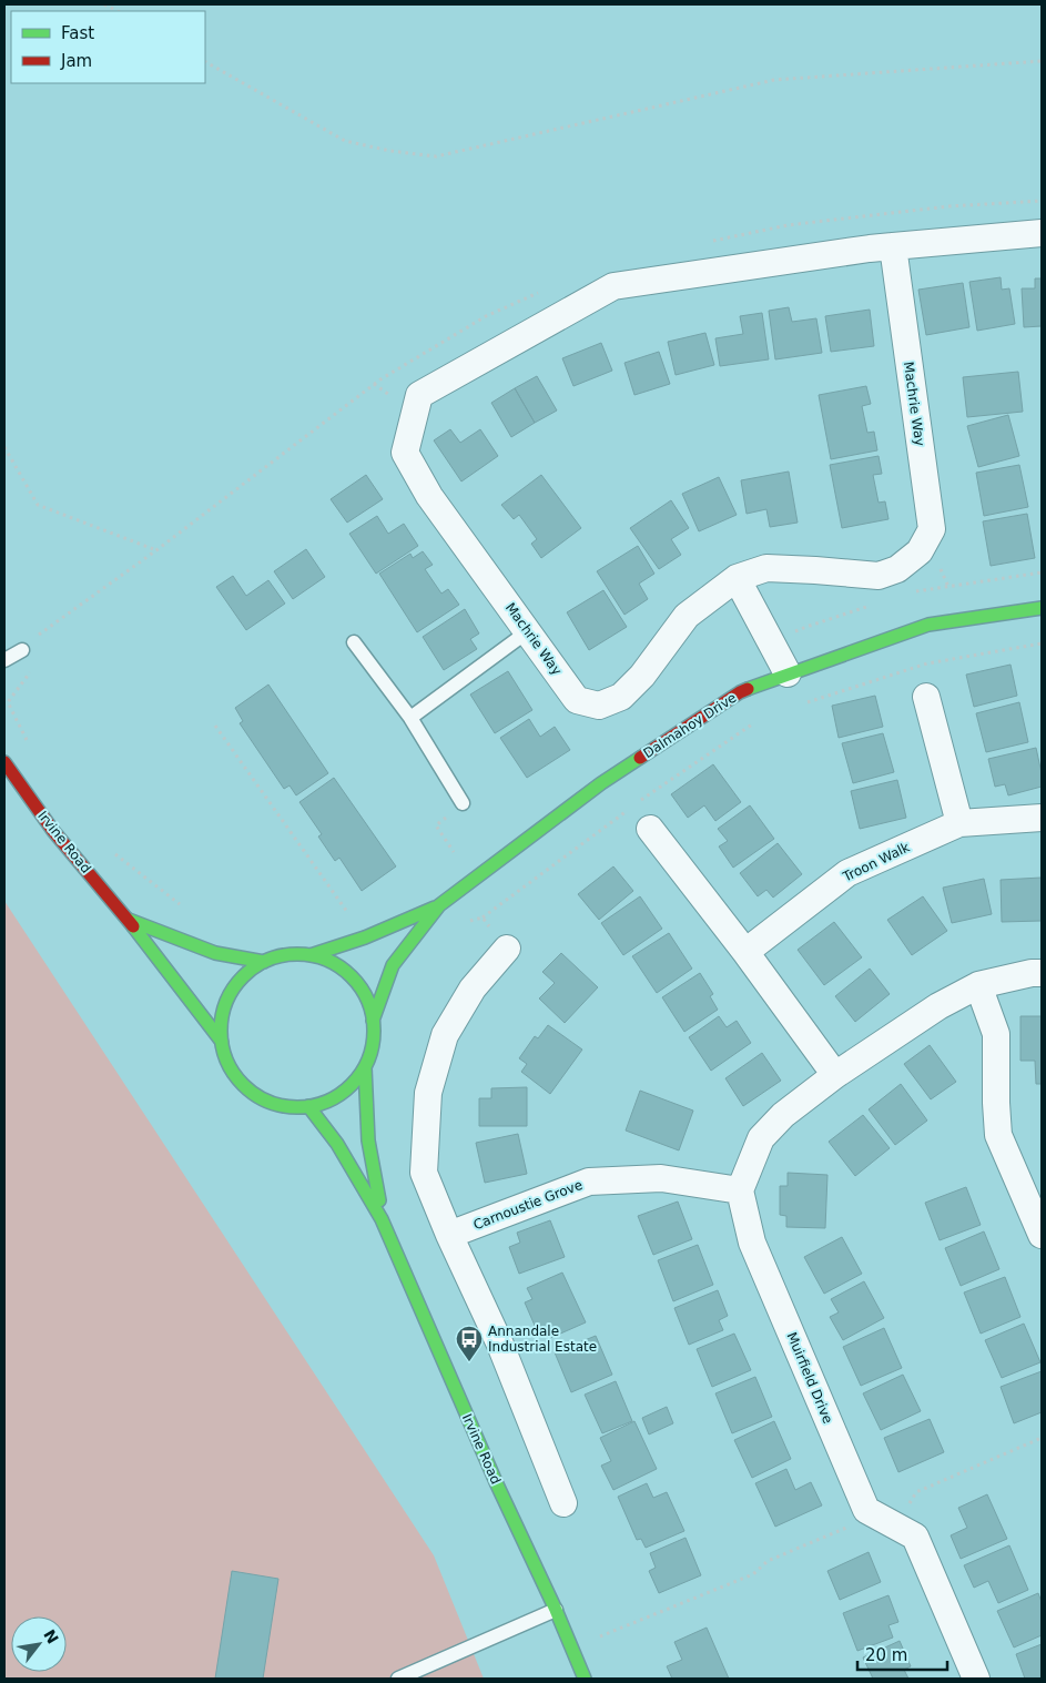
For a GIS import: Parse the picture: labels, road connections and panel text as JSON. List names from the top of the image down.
{
  "streets": {
    "main road": ["Dalmahoy Drive", "Irvine Road"],
    "street": [
      "Machrie Way",
      "Troon Walk",
      "Carnoustie Grove",
      "Muirfield Drive"
    ]
  },
  "crossings": [
    ["Carnoustie Grove", "Muirfield Drive"]
  ],
  "places": {
    "bus stop": ["Annandale Industrial Estate"]
  },
  "legend": ["Fast", "Jam"],
  "scale_bar": "20 m",
  "north": "top right"
}
